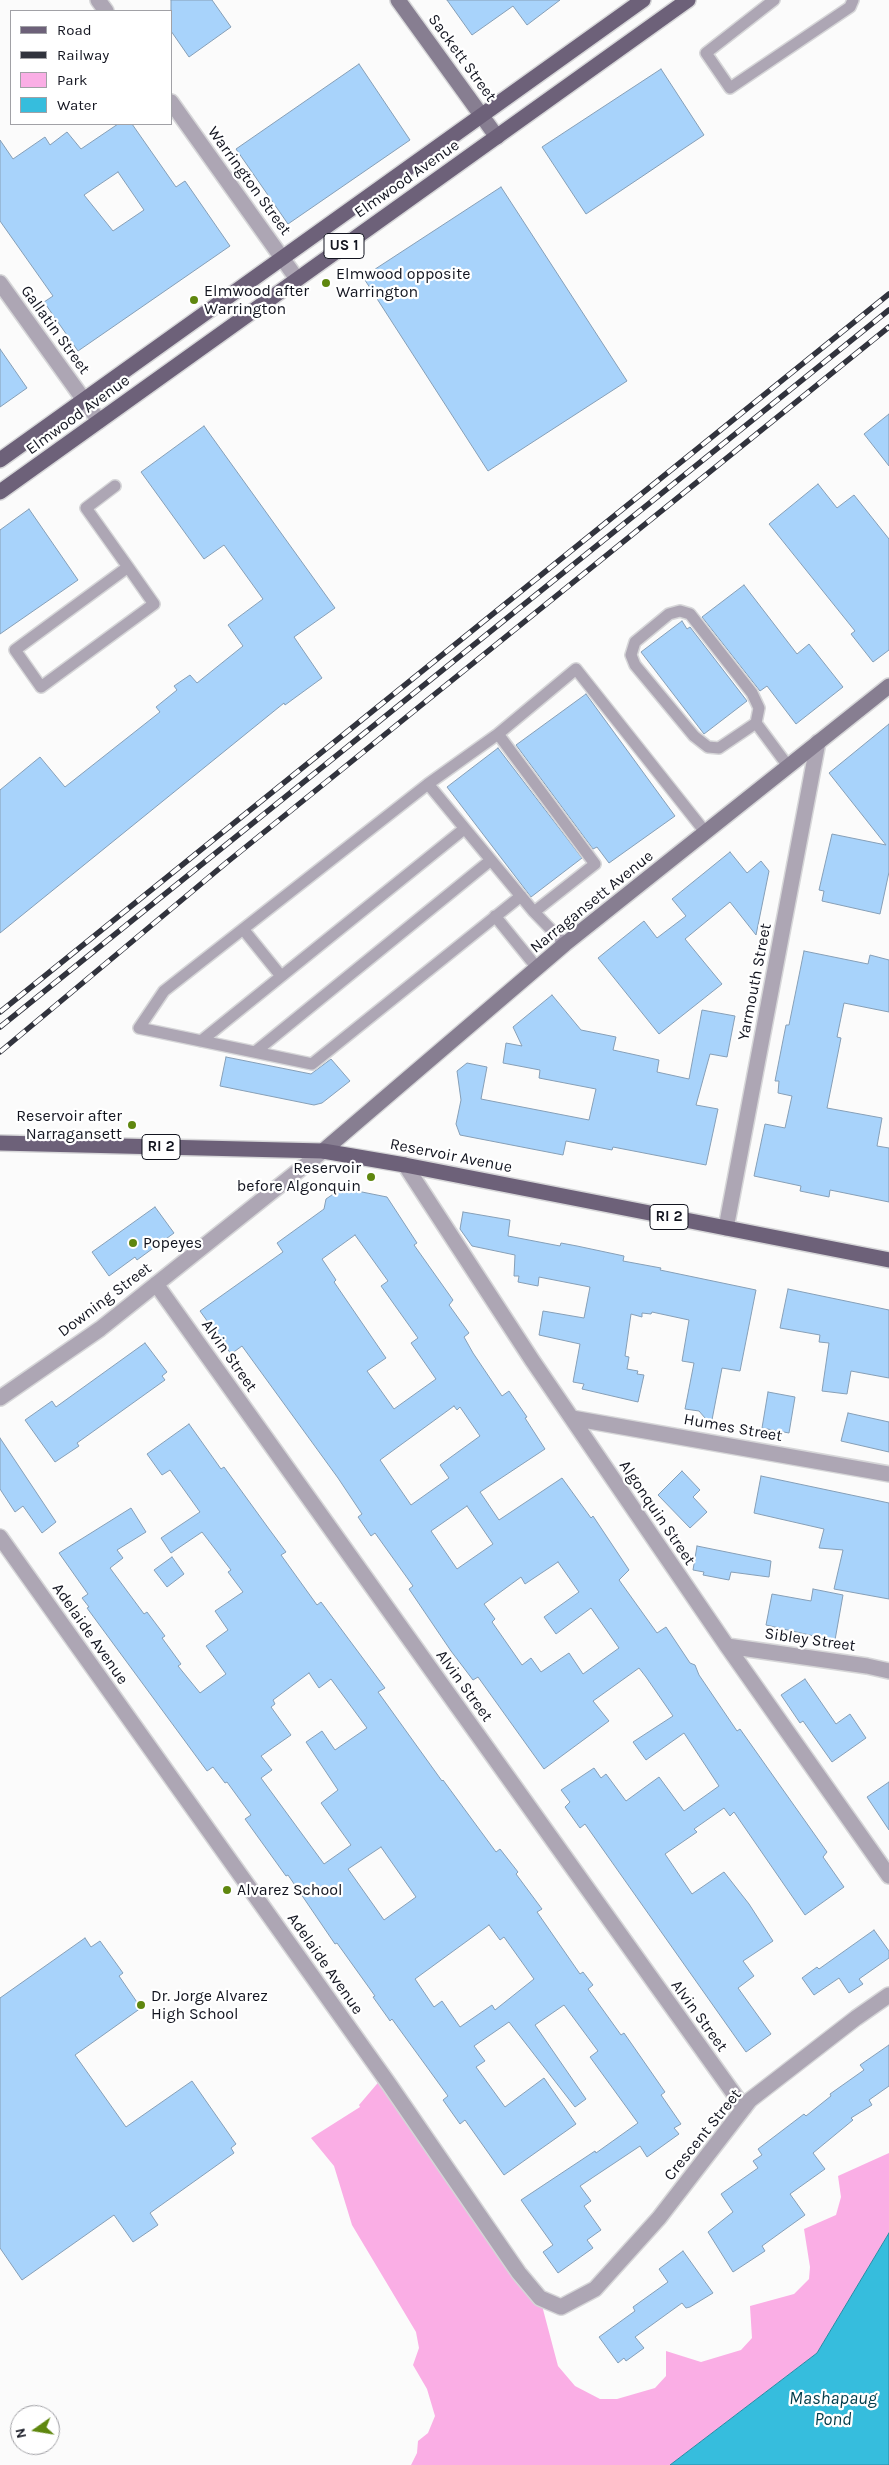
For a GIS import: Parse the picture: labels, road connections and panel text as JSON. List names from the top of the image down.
{
  "streets": {
    "main road": [
      "Elmwood Avenue",
      "US 1",
      "RI 2",
      "Reservoir Avenue"
    ],
    "street": [
      "Sackett Street",
      "Warrington Street",
      "Gallatin Street",
      "Narragansett Avenue",
      "Yarmouth Street",
      "Downing Street",
      "Alvin Street",
      "Humes Street",
      "Algonquin Street",
      "Adelaide Avenue",
      "Sibley Street",
      "Crescent Street"
    ]
  },
  "crossings": [
    ["Sackett Street", "Elmwood Avenue"],
    ["Elmwood Avenue", "Warrington Street"],
    ["Elmwood Avenue", "Gallatin Street"],
    ["Narragansett Avenue", "Yarmouth Street"],
    ["Narragansett Avenue", "Reservoir Avenue"],
    ["Narragansett Avenue", "Downing Street"],
    ["Yarmouth Street", "Reservoir Avenue"],
    ["Reservoir Avenue", "Downing Street"],
    ["Reservoir Avenue", "Algonquin Street"],
    ["Downing Street", "Alvin Street"],
    ["Alvin Street", "Crescent Street"],
    ["Humes Street", "Algonquin Street"],
    ["Algonquin Street", "Sibley Street"],
    ["Adelaide Avenue", "Crescent Street"]
  ],
  "water": ["Mashapaug Pond"],
  "places": [
    "Elmwood opposite Warrington",
    "Elmwood after Warrington",
    "Reservoir after Narragansett",
    "Reservoir before Algonquin",
    "Popeyes",
    "Alvarez School",
    "Dr. Jorge Alvarez High School"
  ],
  "legend": [
    "Road",
    "Railway",
    "Park",
    "Water"
  ],
  "north": "left"
}
